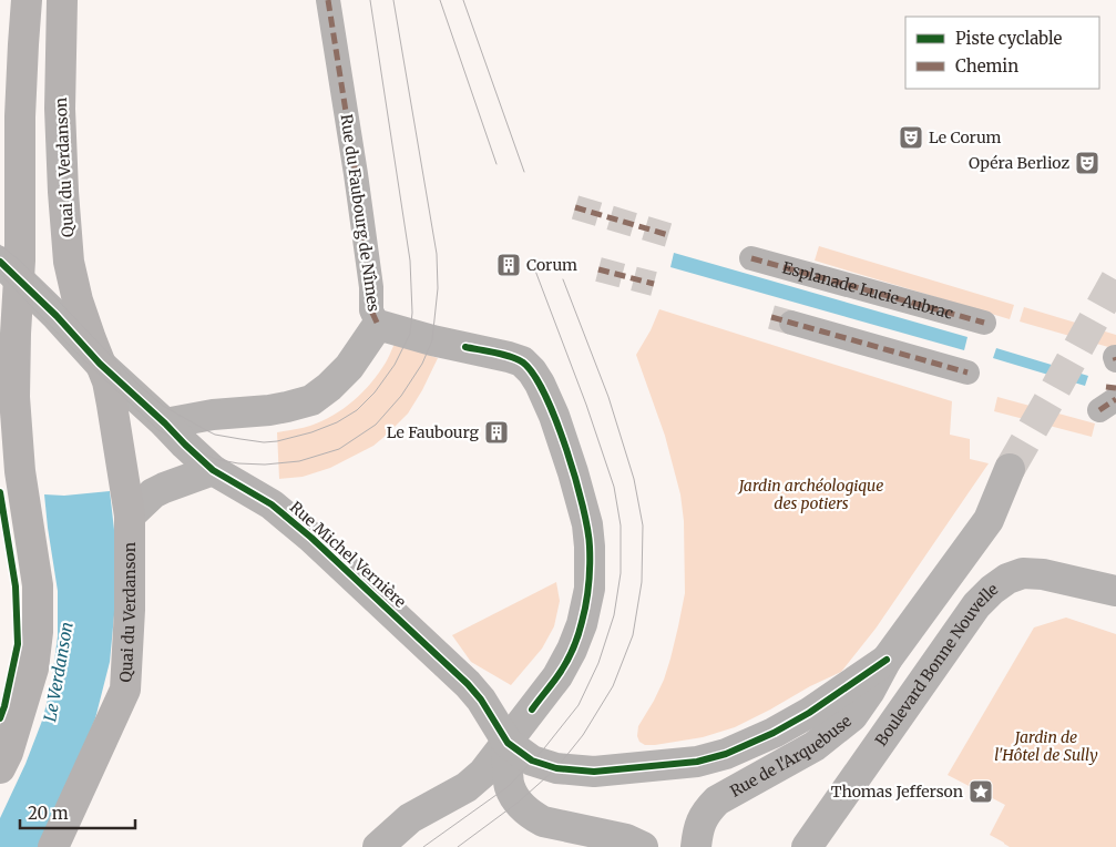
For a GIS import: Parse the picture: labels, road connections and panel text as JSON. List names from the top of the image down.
{
  "streets": {
    "main road": ["Quai du Verdanson"],
    "street": [
      "Rue du Faubourg de Nîmes",
      "Esplanade Lucie Aubrac",
      "Rue Michel Vernière",
      "Boulevard Bonne Nouvelle",
      "Rue de l'Arquebuse"
    ]
  },
  "crossings": [
    ["Quai du Verdanson", "Rue Michel Vernière"],
    ["Rue du Faubourg de Nîmes", "Rue Michel Vernière"],
    ["Rue du Faubourg de Nîmes", "Rue de l'Arquebuse"],
    ["Rue Michel Vernière", "Rue de l'Arquebuse"]
  ],
  "water": ["Le Verdanson"],
  "parks": ["Jardin archéologique des potiers", "Jardin de l'Hôtel de Sully"],
  "places": {
    "theatre": ["Le Corum", "Opéra Berlioz"],
    "building": ["Corum", "Le Faubourg"],
    "place": ["Thomas Jefferson"]
  },
  "legend": ["Piste cyclable", "Chemin"],
  "scale_bar": "20 m"
}
